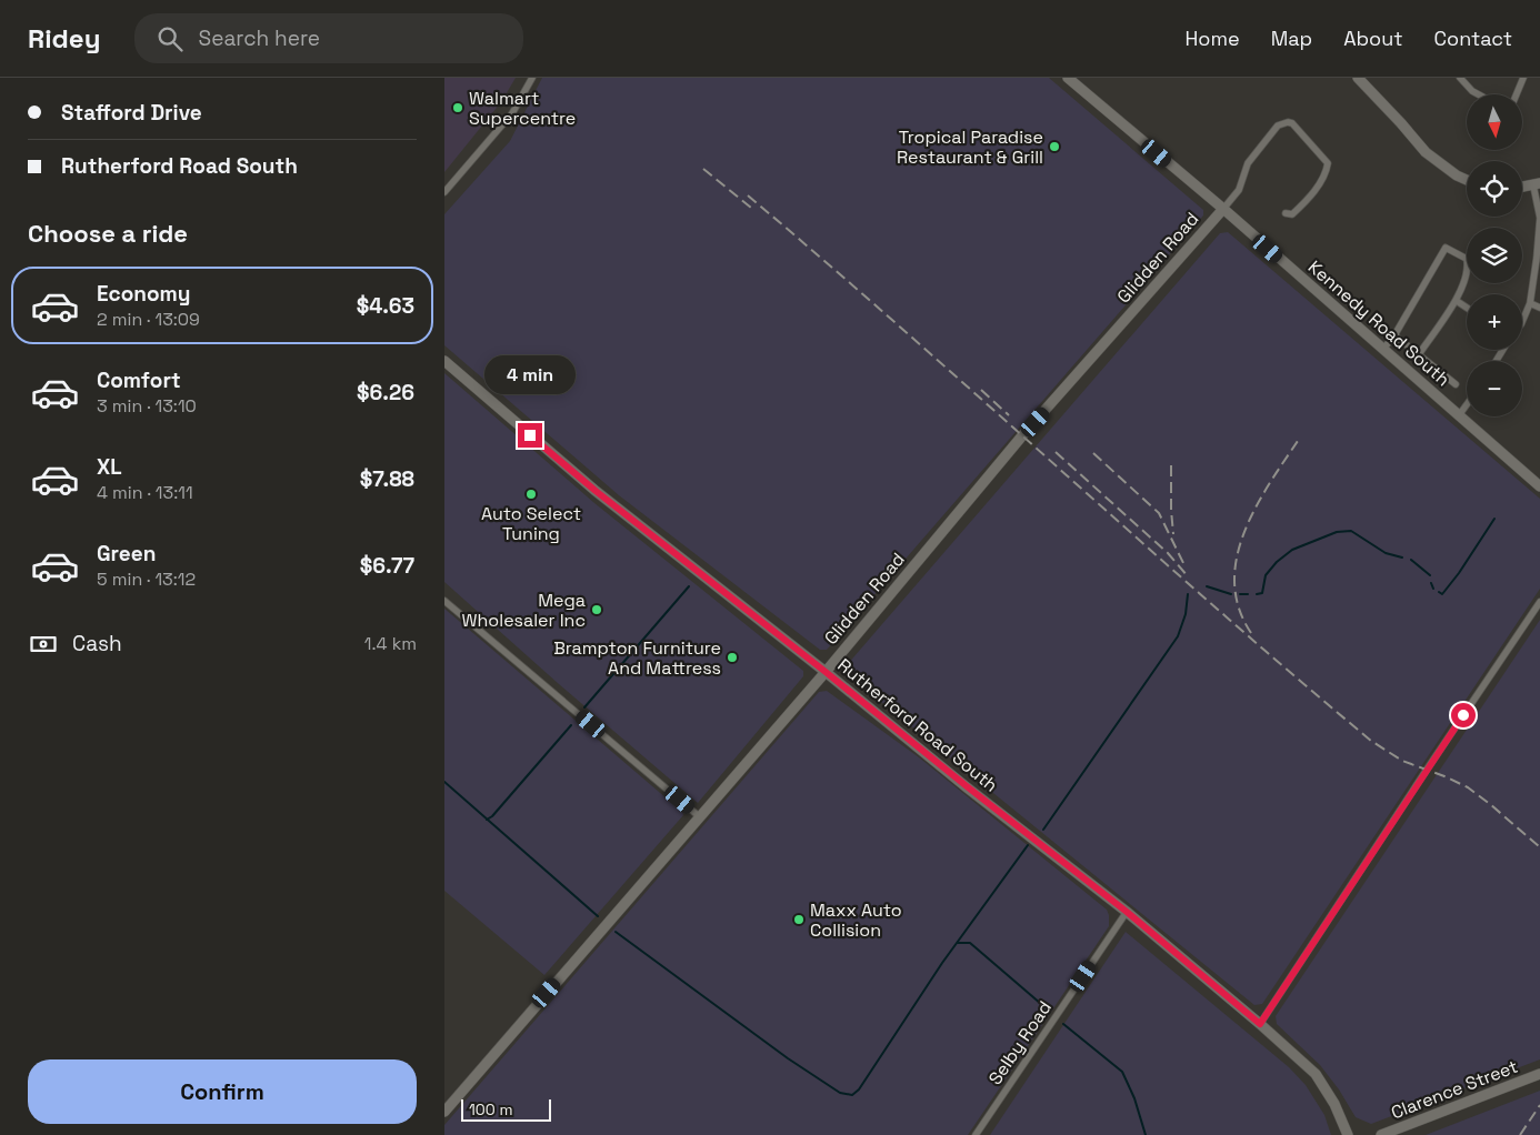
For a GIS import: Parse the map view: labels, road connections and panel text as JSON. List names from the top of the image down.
{
  "streets": {
    "street": [
      "Glidden Road",
      "Kennedy Road South",
      "Rutherford Road South",
      "Selby Road",
      "Clarence Street"
    ]
  },
  "crossings": [
    ["Glidden Road", "Kennedy Road South"],
    ["Glidden Road", "Rutherford Road South"],
    ["Rutherford Road South", "Selby Road"]
  ],
  "places": [
    "Walmart Supercentre",
    "Tropical Paradise Restaurant & Grill",
    "Auto Select Tuning",
    "Mega Wholesaler Inc",
    "Brampton Furniture And Mattress",
    "Maxx Auto Collision"
  ],
  "scale_bar": "100 m",
  "north": "bottom",
  "page": {
    "header": "Ridey",
    "search": "Search here",
    "nav": [
      "Home",
      "Map",
      "About",
      "Contact"
    ],
    "banner": ["Stafford Drive", "Rutherford Road South"],
    "map_buttons": ["+", "−"],
    "heading": "Choose a ride",
    "list": [
      {
        "name": "Economy",
        "note": "2 min · 13:09",
        "value": "$4.63"
      },
      {
        "name": "Comfort",
        "note": "3 min · 13:10",
        "value": "$6.26"
      },
      {
        "name": "XL",
        "note": "4 min · 13:11",
        "value": "$7.88"
      },
      {
        "name": "Green",
        "note": "5 min · 13:12",
        "value": "$6.77"
      }
    ],
    "bubble": "4 min",
    "pay": ["Cash", "1.4 km"],
    "buttons": "Confirm",
    "scale": "100 m"
  }
}
